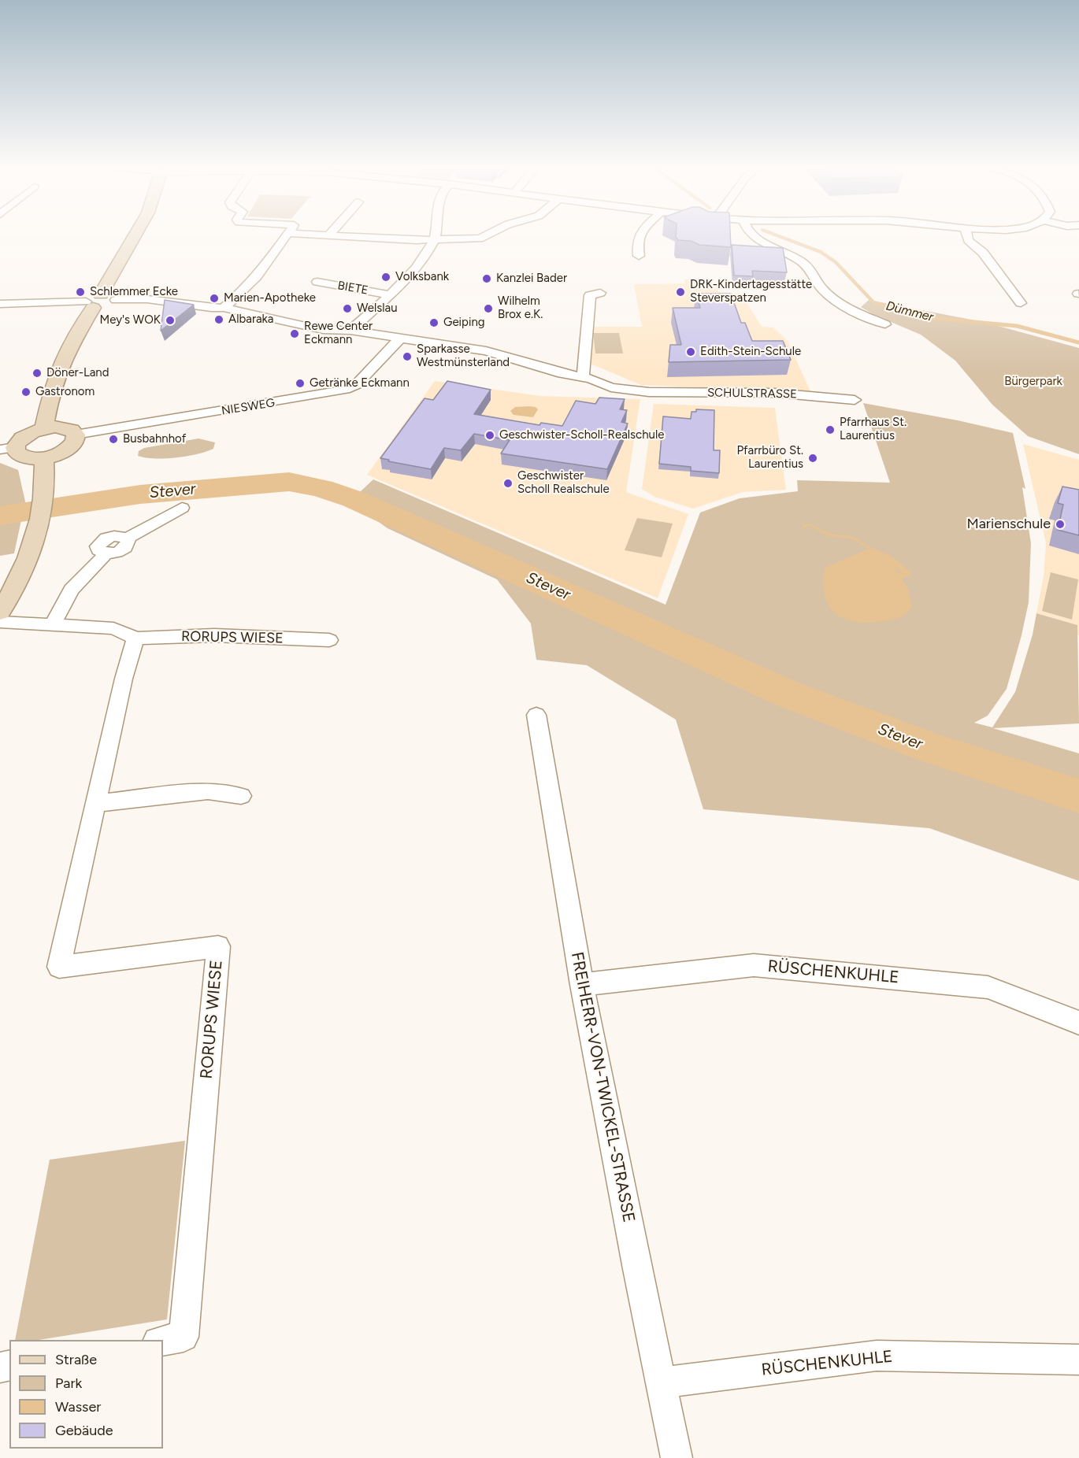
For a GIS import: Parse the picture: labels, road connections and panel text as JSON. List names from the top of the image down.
{
  "streets": {
    "street": [
      "BIETE",
      "SCHULSTRASSE",
      "NIESWEG",
      "RORUPS WIESE",
      "RÜSCHENKUHLE",
      "FREIHERR-VON-TWICKEL-STRASSE"
    ]
  },
  "crossings": [
    ["RÜSCHENKUHLE", "FREIHERR-VON-TWICKEL-STRASSE"]
  ],
  "water": ["Dümmer", "Stever"],
  "parks": ["Bürgerpark"],
  "places": [
    "Volksbank",
    "Kanzlei Bader",
    "Schlemmer Ecke",
    "DRK-Kindertagesstätte Steverspatzen",
    "Marien-Apotheke",
    "Welslau",
    "Wilhelm Brox e.K.",
    "Albaraka",
    "Mey's WOK",
    "Geiping",
    "Rewe Center Eckmann",
    "Edith-Stein-Schule",
    "Sparkasse Westmünsterland",
    "Döner-Land",
    "Getränke Eckmann",
    "Gastronom",
    "Pfarrhaus St. Laurentius",
    "Geschwister-Scholl-Realschule",
    "Busbahnhof",
    "Pfarrbüro St. Laurentius",
    "Geschwister Scholl Realschule",
    "Marienschule"
  ],
  "legend": [
    "Straße",
    "Park",
    "Wasser",
    "Gebäude"
  ]
}
